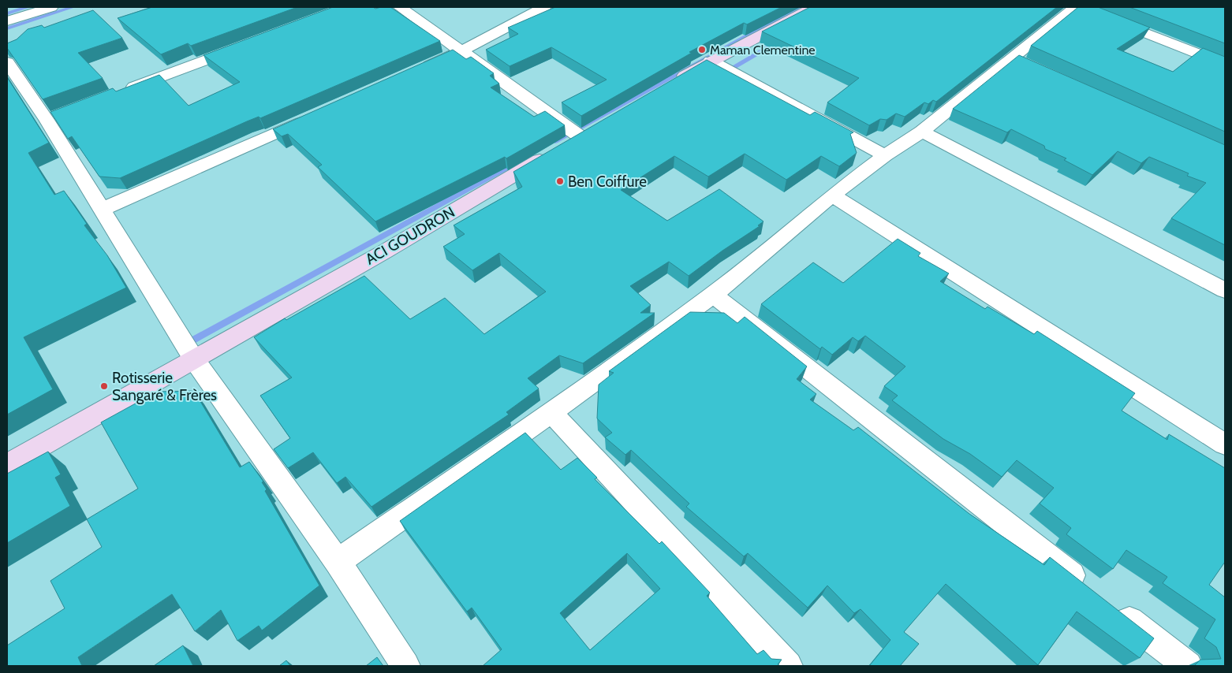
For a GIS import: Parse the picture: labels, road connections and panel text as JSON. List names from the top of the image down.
{
  "streets": {
    "street": ["ACI GOUDRON"]
  },
  "places": ["Maman Clementine", "Ben Coiffure", "Rotisserie Sangaré & Frères"]
}
